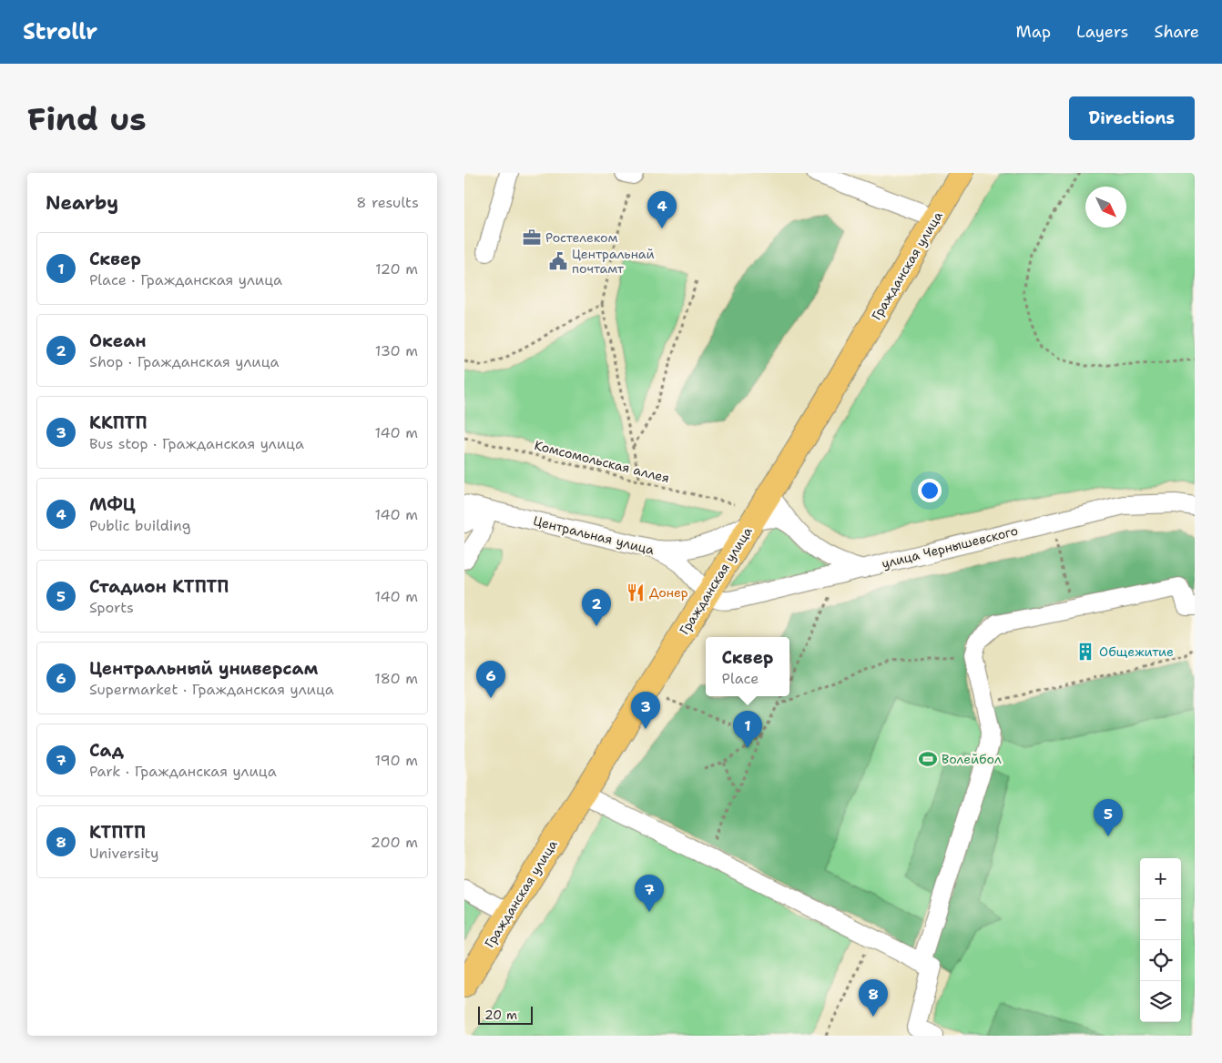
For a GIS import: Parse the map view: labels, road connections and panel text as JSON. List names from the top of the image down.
{
  "streets": {
    "main road": ["Гражданская улица"],
    "street": ["Центральная улица", "улица Чернышевского"],
    "path": ["Комсомольская аллея"]
  },
  "crossings": [
    ["Гражданская улица", "Центральная улица"],
    ["Гражданская улица", "улица Чернышевского"],
    ["Центральная улица", "улица Чернышевского"]
  ],
  "places": {
    "office": ["Ростелеком"],
    "public building": ["Центральнай почтамт"],
    "restaurant": ["Донер"],
    "building": ["Общежитие"],
    "sports": ["Волейбол"]
  },
  "scale_bar": "20 m",
  "north": "bottom right",
  "page": {
    "header": "Strollr",
    "nav": ["Map", "Layers", "Share"],
    "buttons": "Directions",
    "title": "Find us",
    "heading": ["Nearby", "8 results"],
    "pins": [
      "4",
      "2",
      "6",
      "3",
      "1",
      "5",
      "7",
      "8"
    ],
    "list": [
      {
        "mark": "1",
        "name": "Сквер",
        "note": "Place · Гражданская улица",
        "value": "120 m"
      },
      {
        "mark": "2",
        "name": "Океан",
        "note": "Shop · Гражданская улица",
        "value": "130 m"
      },
      {
        "mark": "3",
        "name": "ККПТП",
        "note": "Bus stop · Гражданская улица",
        "value": "140 m"
      },
      {
        "mark": "4",
        "name": "МФЦ",
        "note": "Public building",
        "value": "140 m"
      },
      {
        "mark": "5",
        "name": "Стадион КТПТП",
        "note": "Sports",
        "value": "140 m"
      },
      {
        "mark": "6",
        "name": "Центральный универсам",
        "note": "Supermarket · Гражданская улица",
        "value": "180 m"
      },
      {
        "mark": "7",
        "name": "Сад",
        "note": "Park · Гражданская улица",
        "value": "190 m"
      },
      {
        "mark": "8",
        "name": "КТПТП",
        "note": "University",
        "value": "200 m"
      }
    ],
    "popup": ["Сквер", "Place"],
    "map_buttons": ["+", "−"],
    "scale": "20 m"
  }
}
